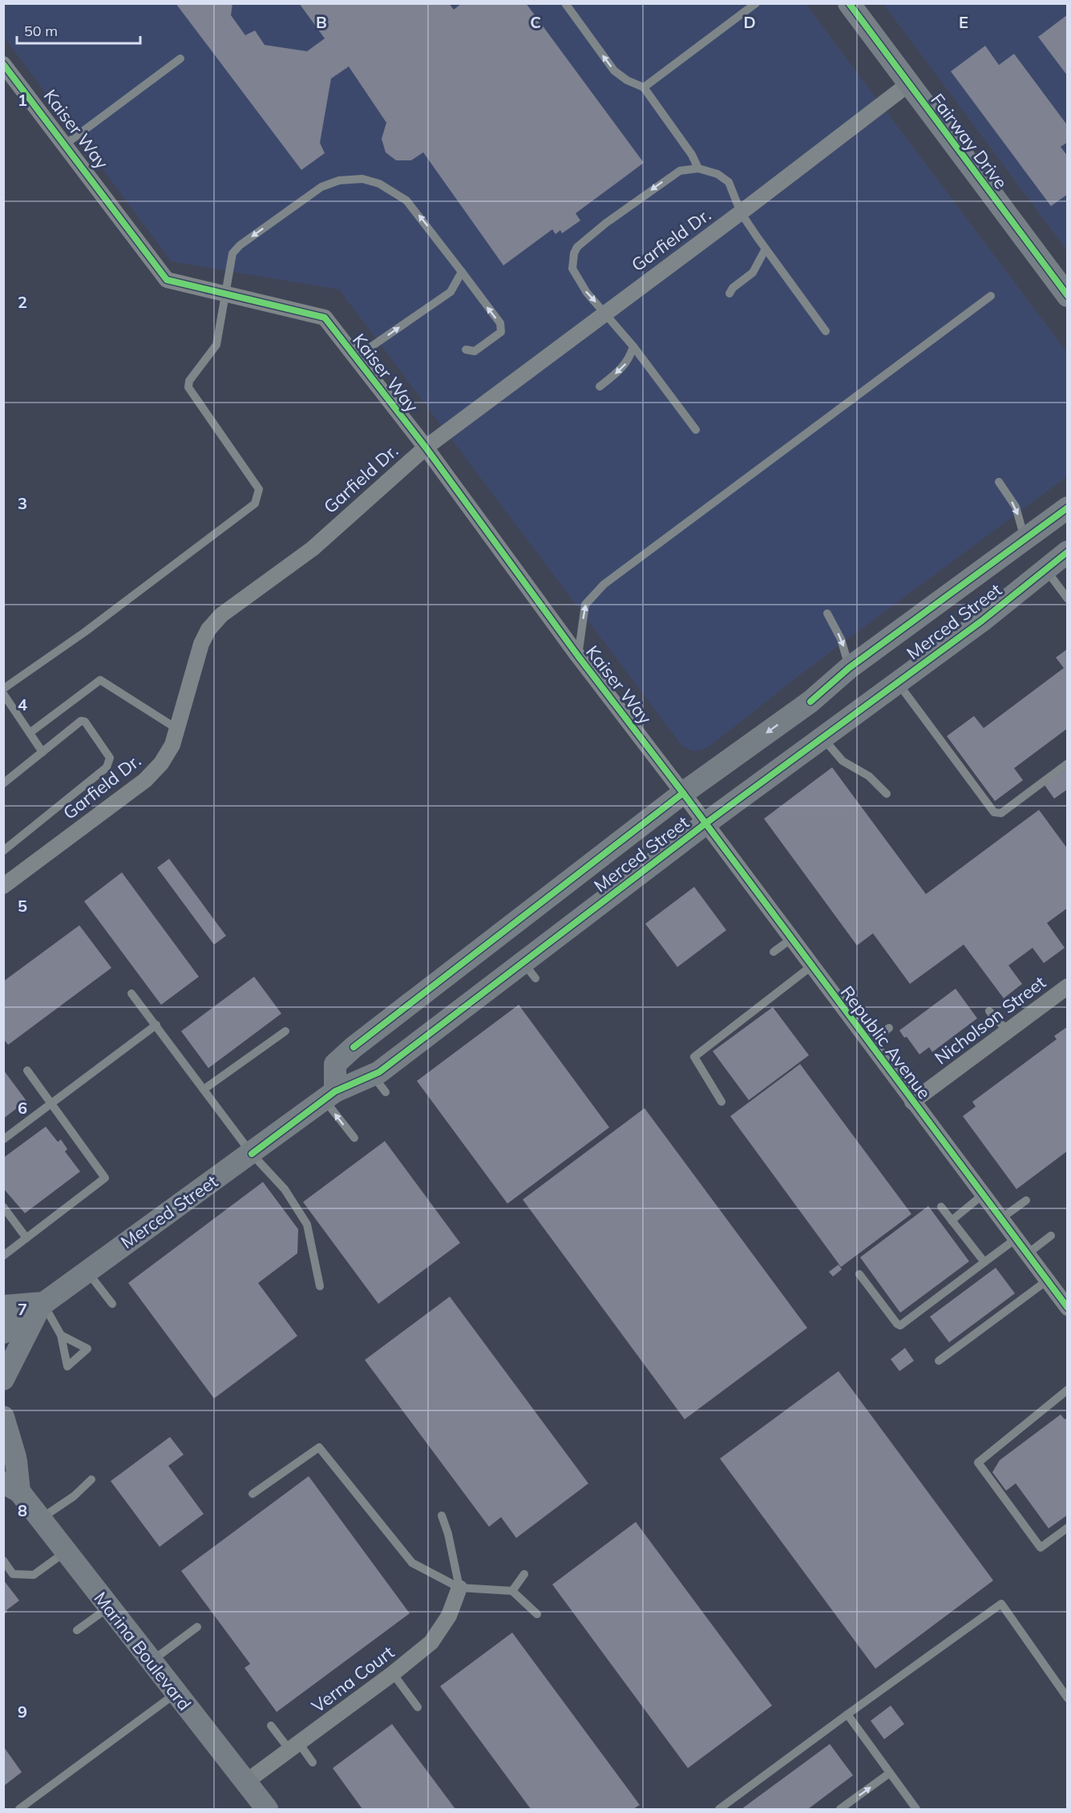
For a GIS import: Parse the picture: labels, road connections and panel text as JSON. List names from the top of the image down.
{
  "streets": {
    "street": [
      "Kaiser Way",
      "Fairway Drive",
      "Garfield Dr.",
      "Merced Street",
      "Nicholson Street",
      "Republic Avenue",
      "Marina Boulevard",
      "Verna Court"
    ]
  },
  "crossings": [
    ["Kaiser Way", "Garfield Dr."],
    ["Kaiser Way", "Merced Street"],
    ["Kaiser Way", "Republic Avenue"],
    ["Fairway Drive", "Garfield Dr."],
    ["Merced Street", "Republic Avenue"],
    ["Nicholson Street", "Republic Avenue"],
    ["Marina Boulevard", "Verna Court"]
  ],
  "scale_bar": "50 m",
  "grid": {
    "columns": [
      "B",
      "C",
      "D",
      "E"
    ],
    "rows": [
      "1",
      "2",
      "3",
      "4",
      "5",
      "6",
      "7",
      "8",
      "9"
    ]
  }
}
